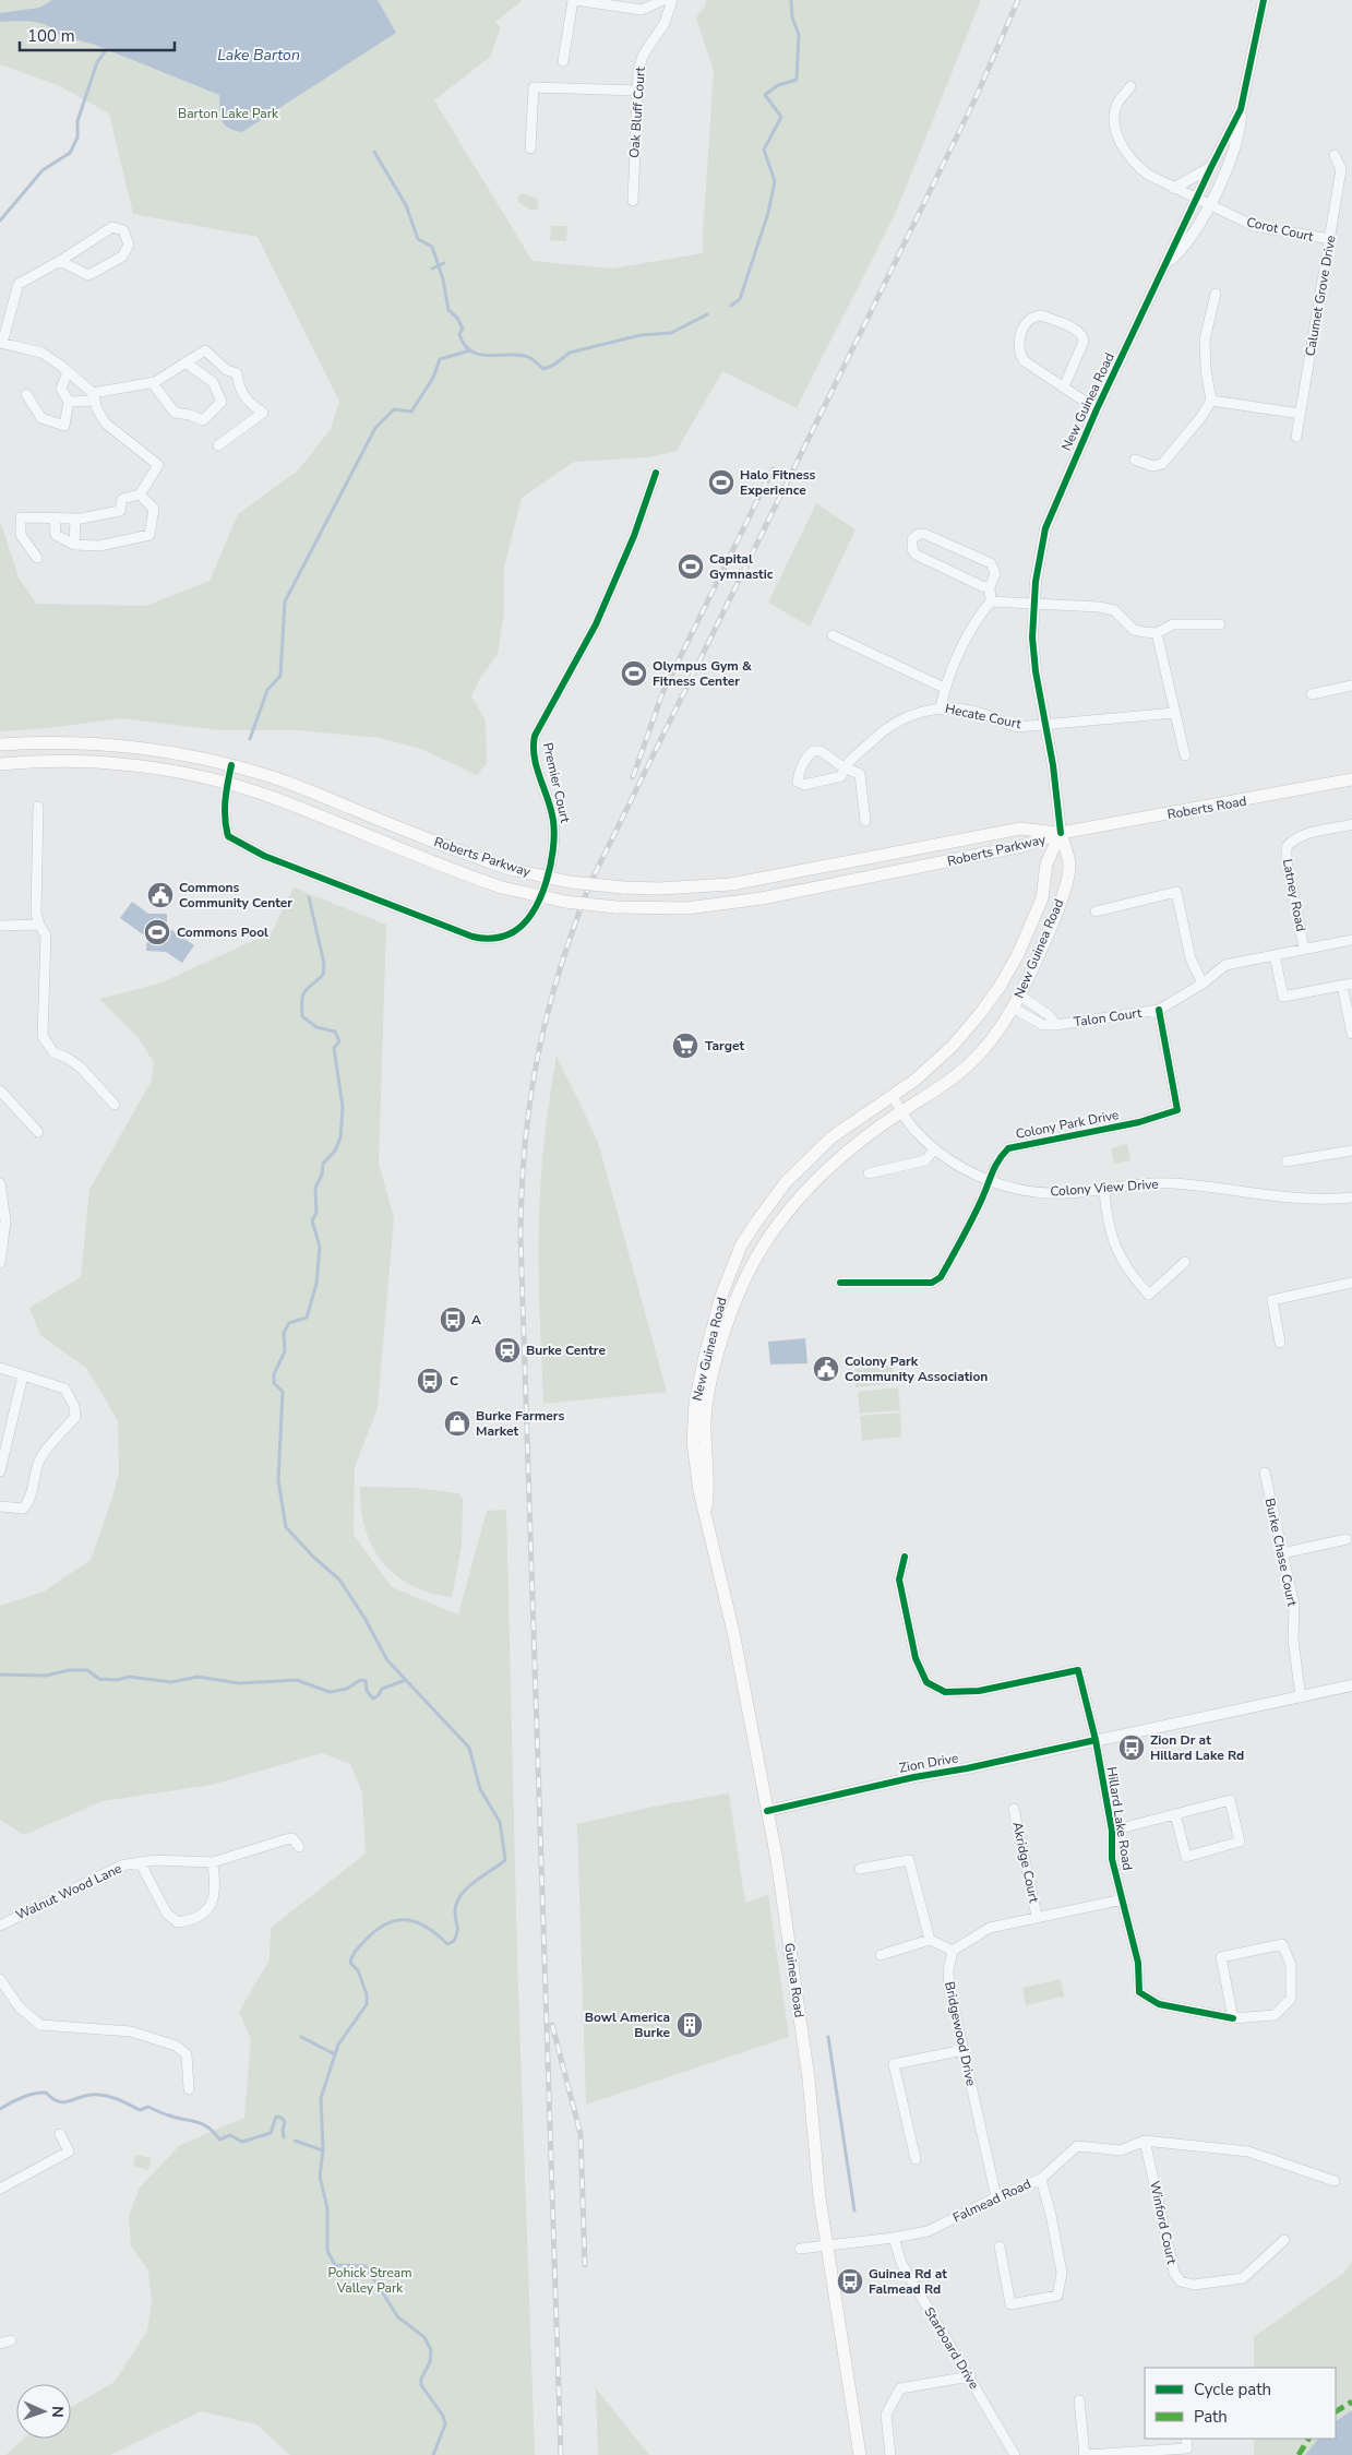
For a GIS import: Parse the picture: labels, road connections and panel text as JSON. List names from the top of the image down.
{
  "streets": {
    "main road": [
      "New Guinea Road",
      "Roberts Road",
      "Roberts Parkway",
      "Guinea Road"
    ],
    "street": [
      "Oak Bluff Court",
      "Corot Court",
      "Calumet Grove Drive",
      "Hecate Court",
      "Premier Court",
      "Latney Road",
      "Talon Court",
      "Colony Park Drive",
      "Colony View Drive",
      "Burke Chase Court",
      "Zion Drive",
      "Hillard Lake Road",
      "Akridge Court",
      "Walnut Wood Lane",
      "Bridgewood Drive",
      "Falmead Road",
      "Winford Court",
      "Starboard Drive"
    ]
  },
  "crossings": [
    ["Corot Court", "Calumet Grove Drive"],
    ["Corot Court", "New Guinea Road"],
    ["New Guinea Road", "Hecate Court"],
    ["New Guinea Road", "Roberts Road"],
    ["New Guinea Road", "Roberts Parkway"],
    ["New Guinea Road", "Talon Court"],
    ["New Guinea Road", "Colony View Drive"],
    ["New Guinea Road", "Guinea Road"],
    ["Premier Court", "Roberts Parkway"],
    ["Roberts Road", "Roberts Parkway"],
    ["Latney Road", "Talon Court"],
    ["Talon Court", "Colony Park Drive"],
    ["Colony Park Drive", "Colony View Drive"],
    ["Burke Chase Court", "Zion Drive"],
    ["Zion Drive", "Hillard Lake Road"],
    ["Zion Drive", "Guinea Road"],
    ["Guinea Road", "Falmead Road"],
    ["Bridgewood Drive", "Falmead Road"],
    ["Falmead Road", "Winford Court"],
    ["Falmead Road", "Starboard Drive"]
  ],
  "water": ["Lake Barton"],
  "parks": ["Barton Lake Park", "Pohick Stream Valley Park"],
  "places": {
    "sports": [
      "Halo Fitness Experience",
      "Capital Gymnastic",
      "Olympus Gym & Fitness Center",
      "Commons Pool"
    ],
    "public building": ["Commons Community Center", "Colony Park Community Association"],
    "supermarket": ["Target"],
    "bus stop": [
      "A",
      "C",
      "Zion Dr at Hillard Lake Rd",
      "Guinea Rd at Falmead Rd"
    ],
    "station": ["Burke Centre"],
    "shop": ["Burke Farmers Market"],
    "building": ["Bowl America Burke"]
  },
  "legend": ["Cycle path", "Path"],
  "scale_bar": "100 m",
  "north": "right"
}
